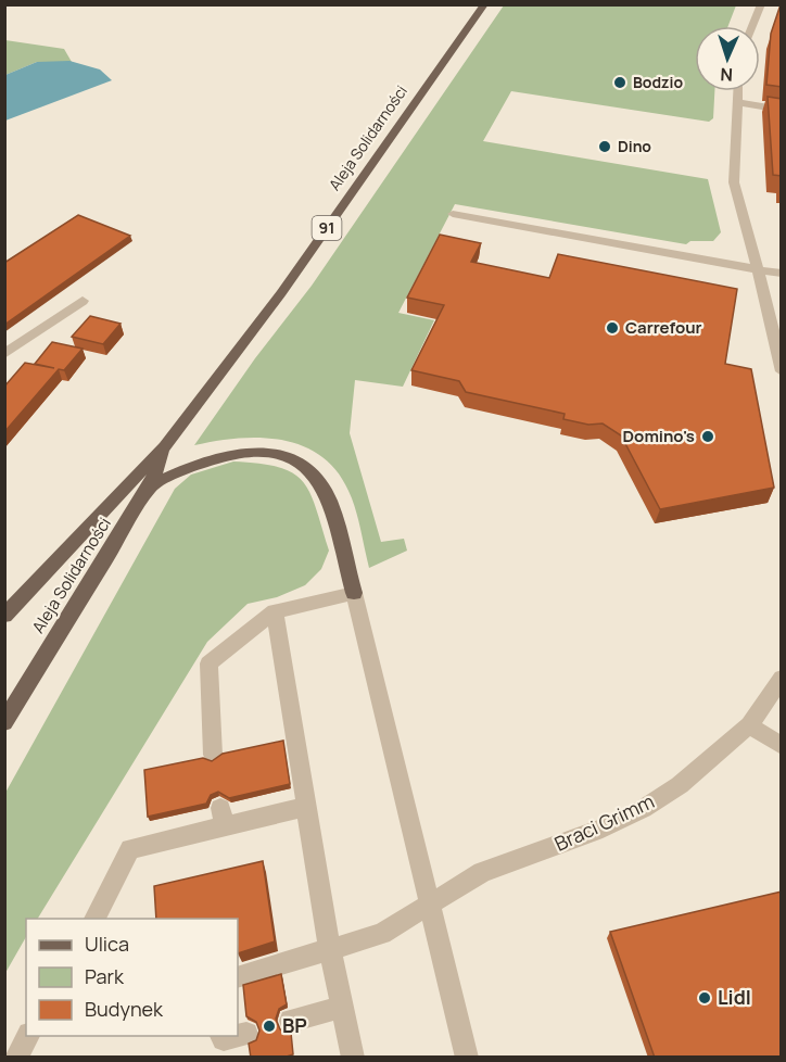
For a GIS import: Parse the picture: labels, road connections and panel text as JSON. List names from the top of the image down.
{
  "streets": {
    "main road": ["Aleja Solidarności", "91"],
    "street": ["Braci Grimm"]
  },
  "places": [
    "Bodzio",
    "Dino",
    "Carrefour",
    "Domino's",
    "Lidl",
    "BP"
  ],
  "legend": ["Ulica", "Park", "Budynek"],
  "north": "bottom"
}
